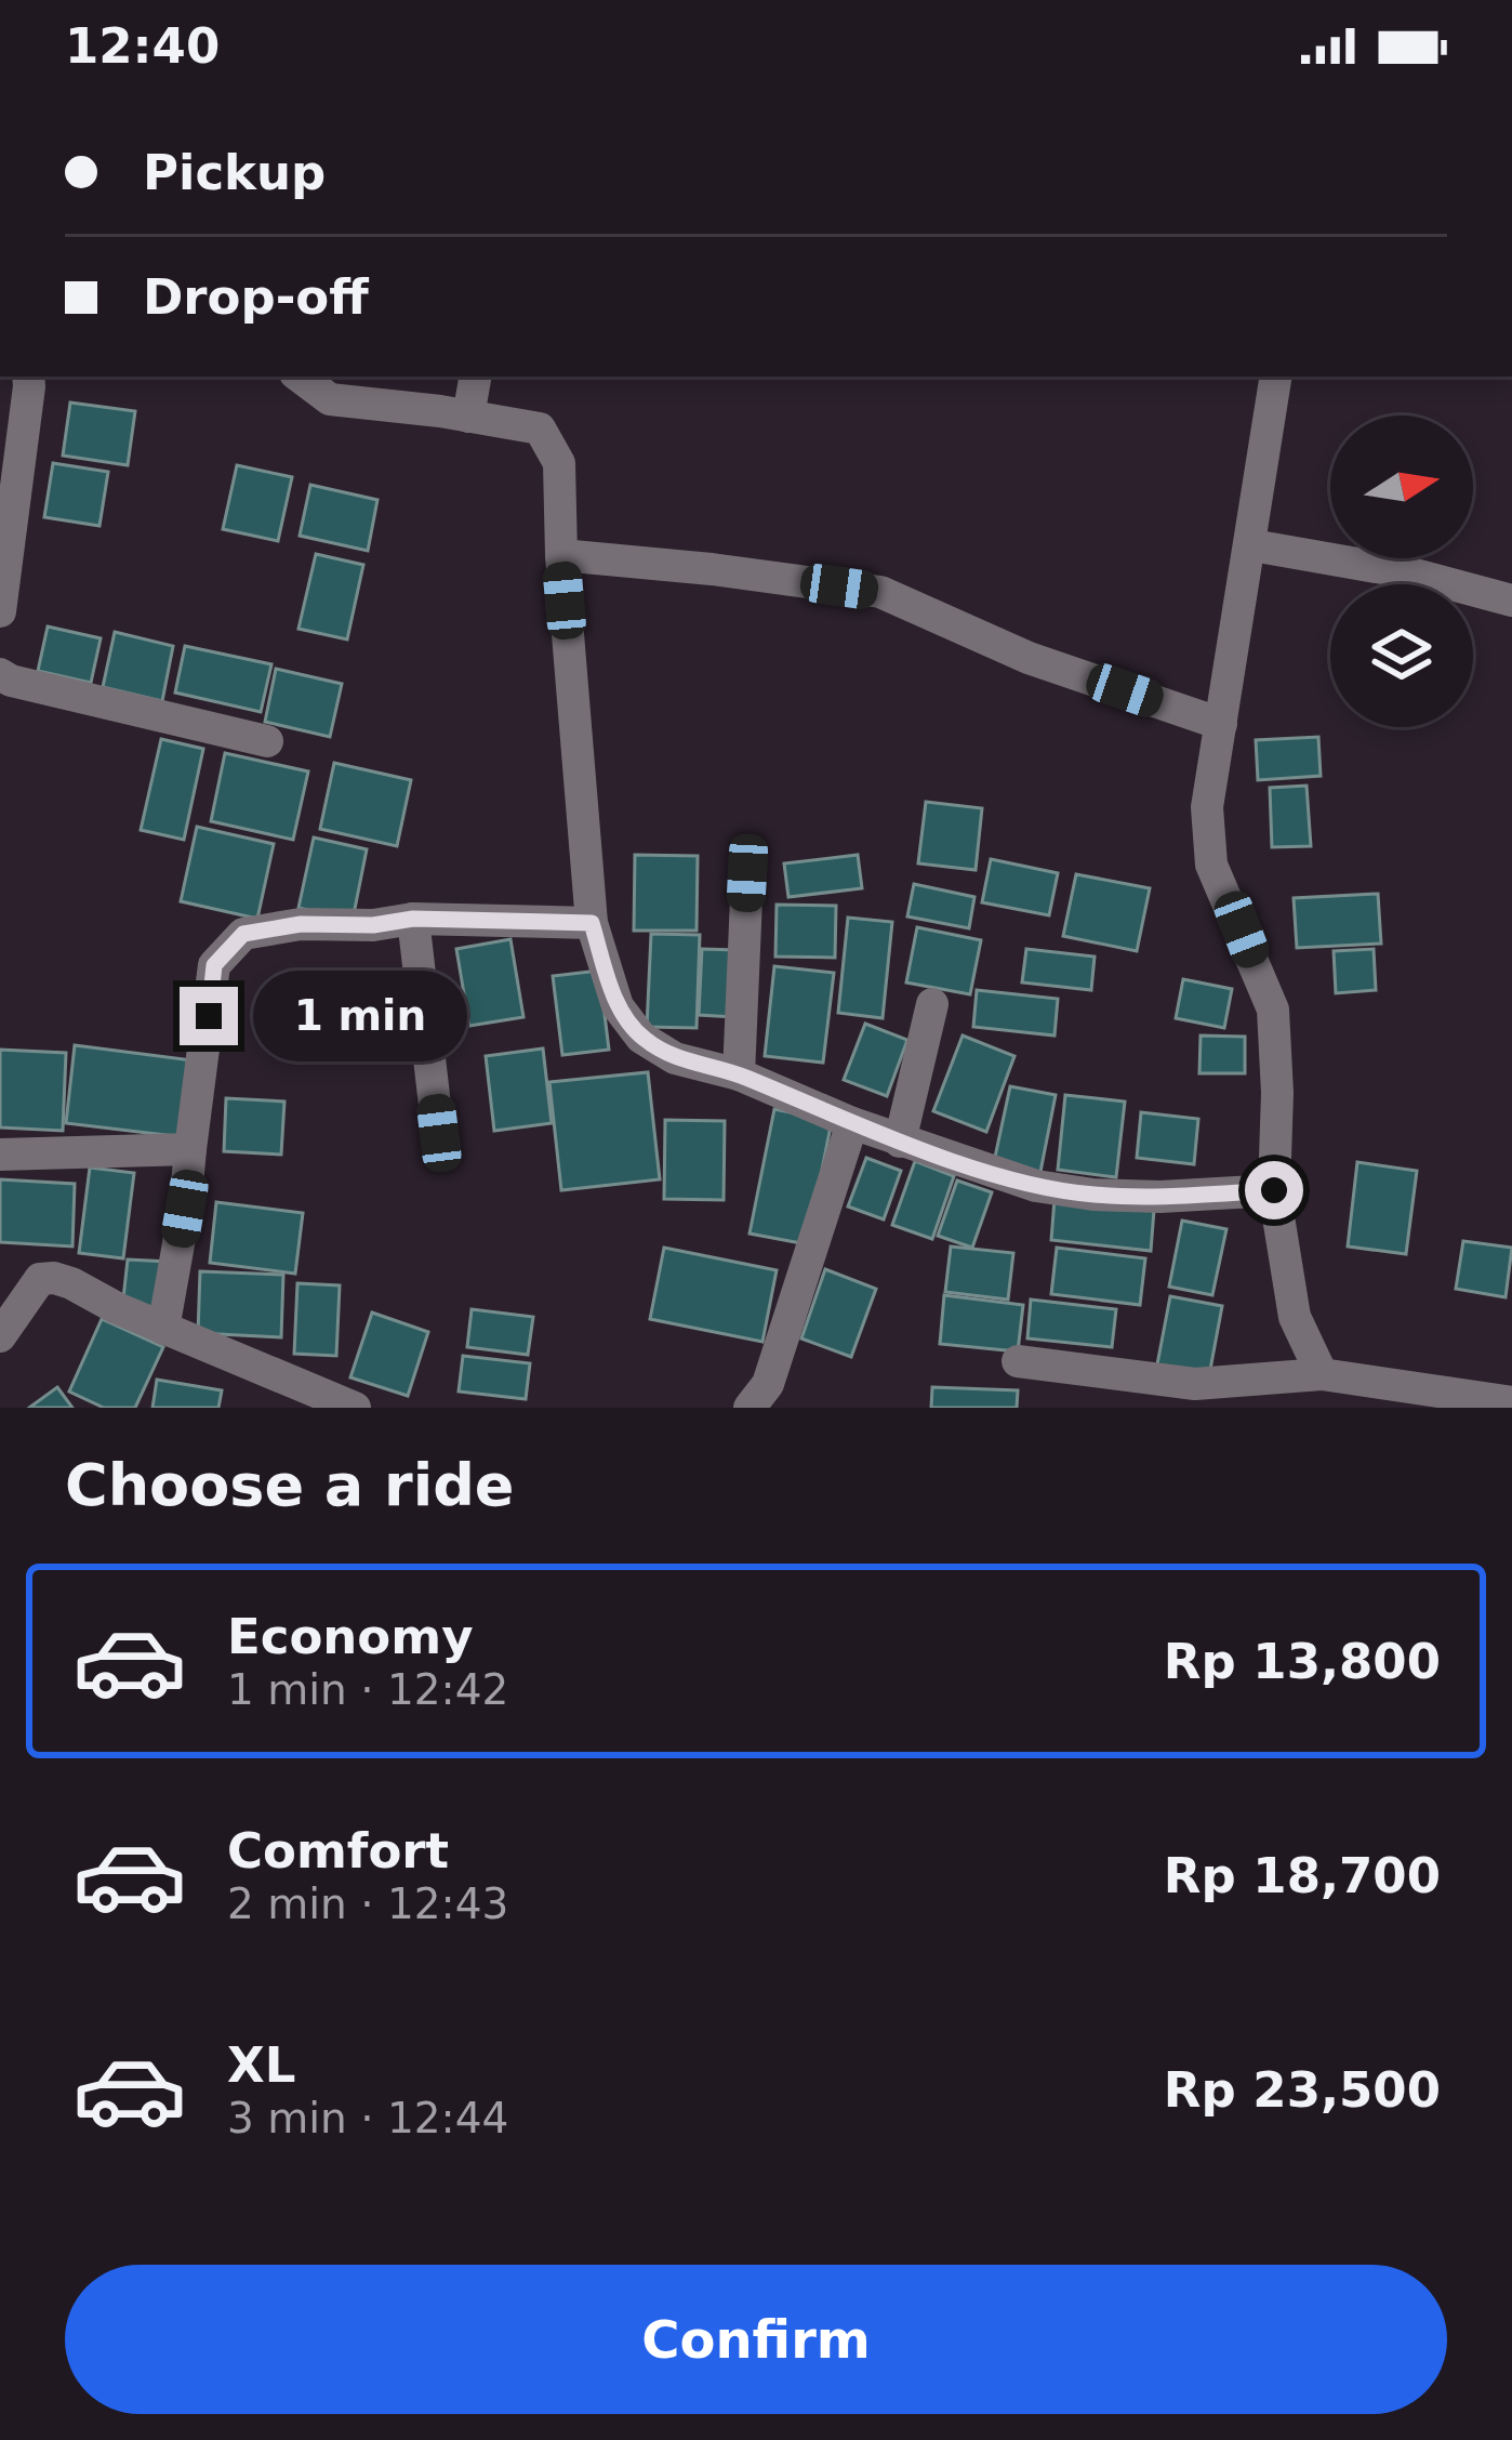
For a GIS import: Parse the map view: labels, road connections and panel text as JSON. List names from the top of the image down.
{
  "north": "right",
  "page": {
    "status": "12:40",
    "banner": ["Pickup", "Drop-off"],
    "bubble": "1 min",
    "heading": "Choose a ride",
    "list": [
      {
        "name": "Economy",
        "note": "1 min · 12:42",
        "value": "Rp 13,800"
      },
      {
        "name": "Comfort",
        "note": "2 min · 12:43",
        "value": "Rp 18,700"
      },
      {
        "name": "XL",
        "note": "3 min · 12:44",
        "value": "Rp 23,500"
      }
    ],
    "buttons": "Confirm"
  }
}
